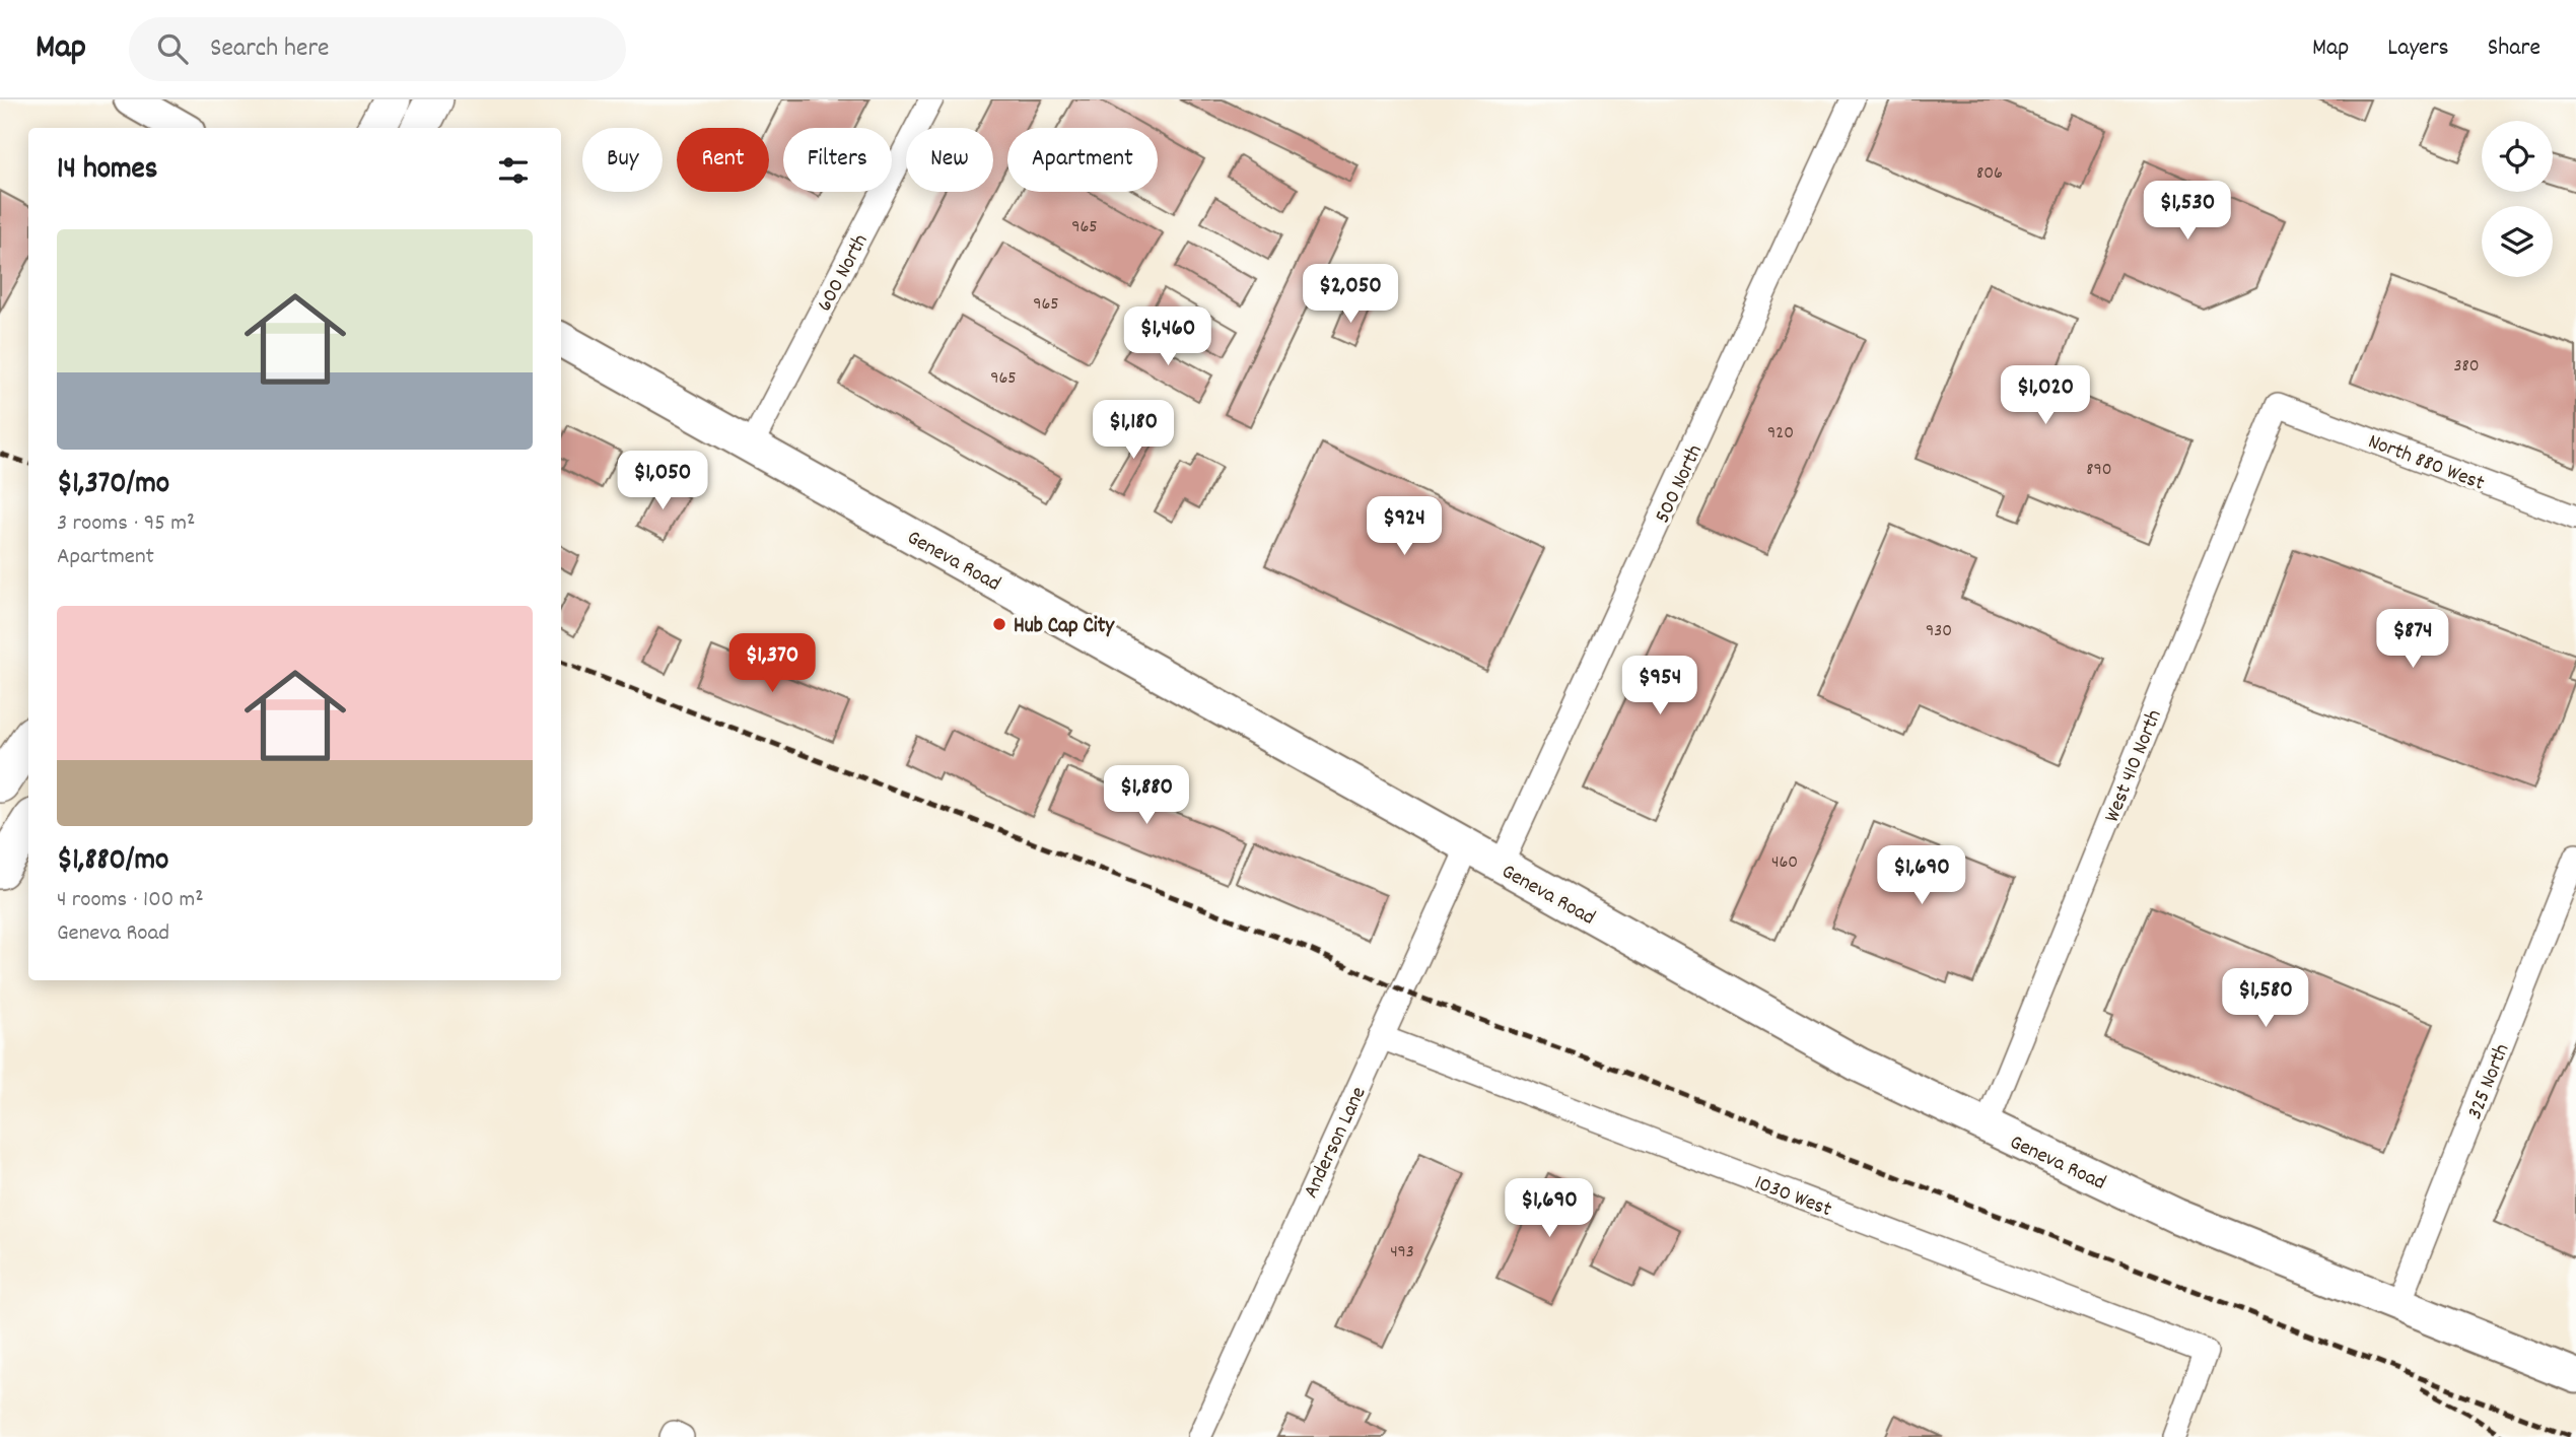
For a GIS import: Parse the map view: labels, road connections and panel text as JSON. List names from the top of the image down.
{
  "streets": {
    "main road": ["Geneva Road"],
    "street": [
      "600 North",
      "North 880 West",
      "500 North",
      "West 410 North",
      "325 North",
      "Anderson Lane",
      "1030 West"
    ]
  },
  "crossings": [
    ["600 North", "Geneva Road"],
    ["North 880 West", "West 410 North"],
    ["500 North", "Geneva Road"],
    ["Geneva Road", "West 410 North"],
    ["Geneva Road", "325 North"],
    ["Geneva Road", "Anderson Lane"],
    ["Anderson Lane", "1030 West"]
  ],
  "places": ["Hub Cap City"],
  "house_numbers": [
    "806",
    "965",
    "965",
    "380",
    "965",
    "920",
    "890",
    "930",
    "460",
    "493"
  ],
  "page": {
    "header": "Map",
    "search": "Search here",
    "nav": ["Map", "Layers", "Share"],
    "chip": [
      "Buy",
      "Rent",
      "Filters",
      "New",
      "Apartment"
    ],
    "heading": "14 homes",
    "price": [
      "$1,530",
      "$2,050",
      "$1,460",
      "$1,020",
      "$1,180",
      "$1,050",
      "$924",
      "$874",
      "$1,370",
      "$954",
      "$1,880",
      "$1,690",
      "$1,580",
      "$1,690"
    ],
    "list": [
      {
        "name": "$1,370/mo",
        "note": "3 rooms · 95 m² · Apartment"
      },
      {
        "name": "$1,880/mo",
        "note": "4 rooms · 100 m² · Geneva Road"
      }
    ]
  }
}
